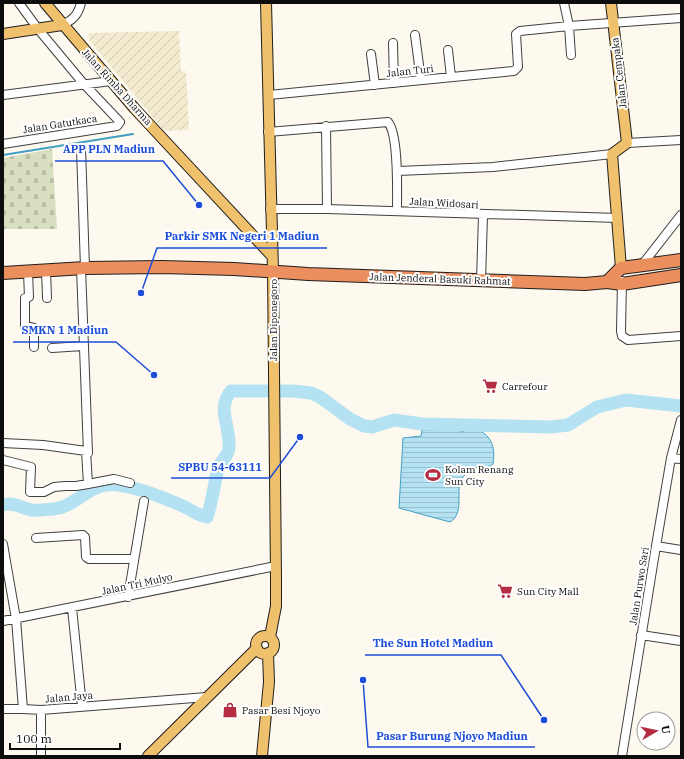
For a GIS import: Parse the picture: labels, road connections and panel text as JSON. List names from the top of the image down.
{
  "streets": {
    "highway": ["Jalan Jenderal Basuki Rahmat"],
    "main road": ["Jalan Cempaka", "Jalan Rimba Dharma", "Jalan Diponegoro"],
    "street": [
      "Jalan Turi",
      "Jalan Gatutkaca",
      "Jalan Widosari",
      "Jalan Tri Mulyo",
      "Jalan Purwo Sari",
      "Jalan Jaya"
    ]
  },
  "crossings": [
    ["Jalan Turi", "Jalan Diponegoro"],
    ["Jalan Rimba Dharma", "Jalan Diponegoro"],
    ["Jalan Widosari", "Jalan Diponegoro"],
    ["Jalan Jenderal Basuki Rahmat", "Jalan Diponegoro"],
    ["Jalan Diponegoro", "Jalan Tri Mulyo"]
  ],
  "places": {
    "other": [
      "APP PLN Madiun",
      "Parkir SMK Negeri 1 Madiun",
      "SMKN 1 Madiun",
      "SPBU 54-63111",
      "Pasar Burung Njoyo Madiun",
      "The Sun Hotel Madiun"
    ],
    "supermarket": ["Carrefour", "Sun City Mall"],
    "sports": ["Kolam Renang Sun City"],
    "shop": ["Pasar Besi Njoyo"]
  },
  "scale_bar": "100 m",
  "north": "right"
}
